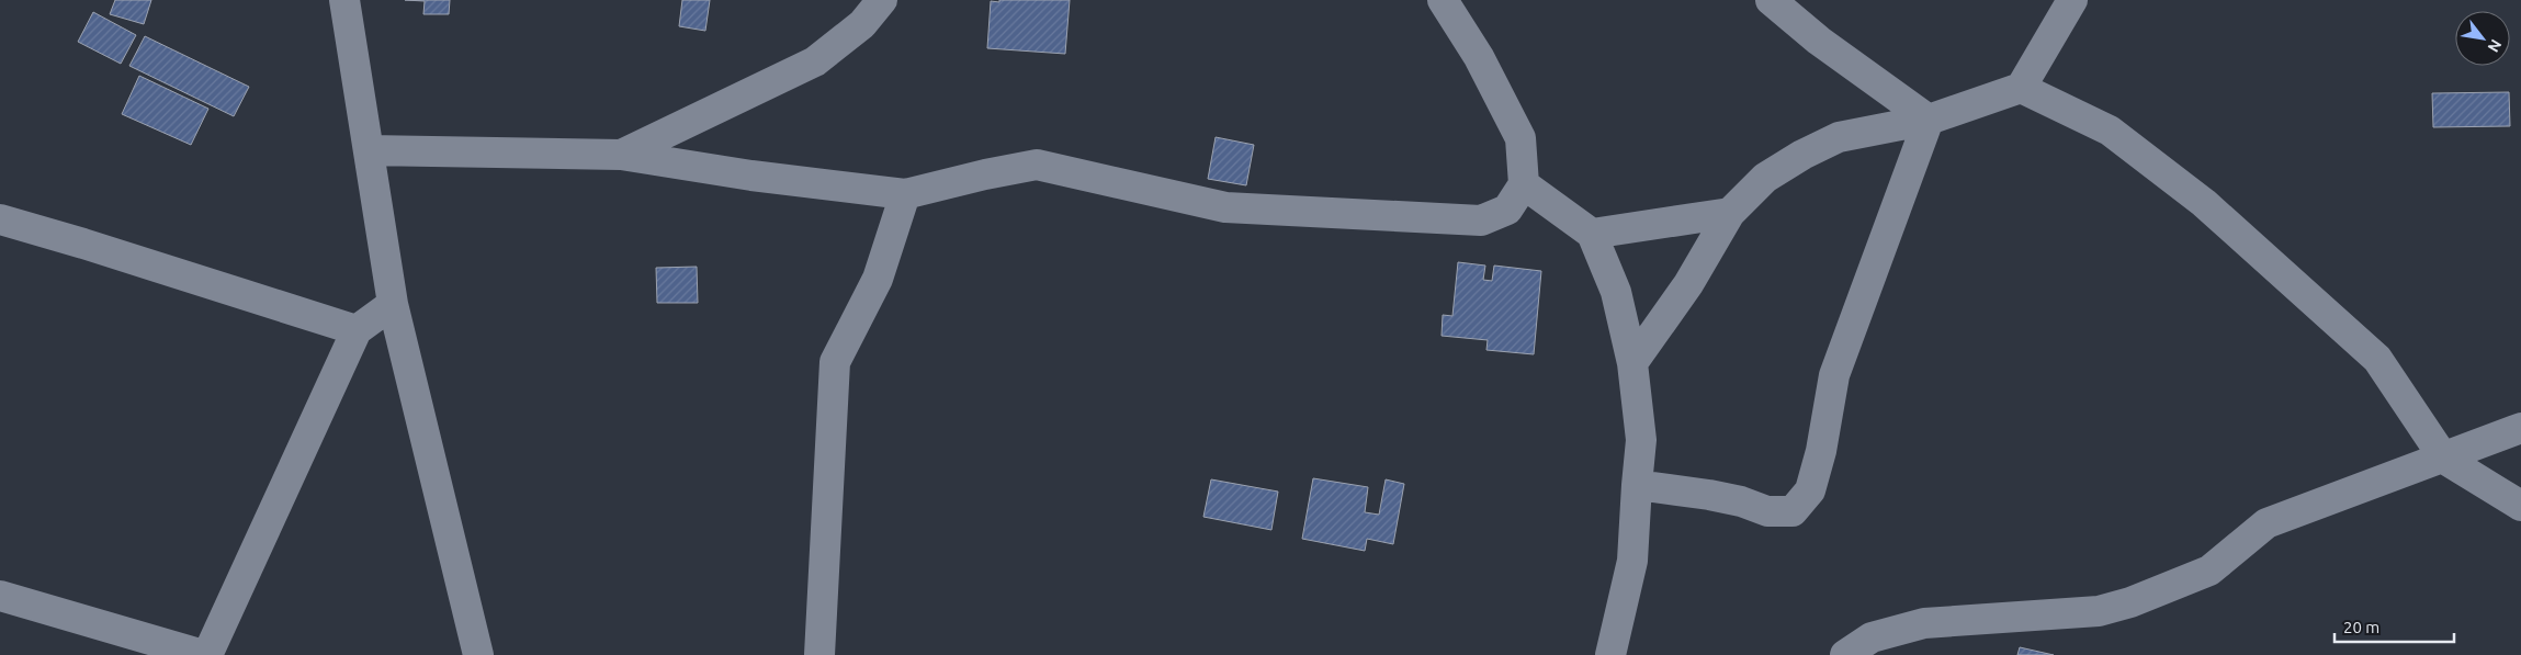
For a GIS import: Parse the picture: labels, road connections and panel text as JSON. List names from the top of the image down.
{
  "scale_bar": "20 m",
  "north": "bottom right"
}
